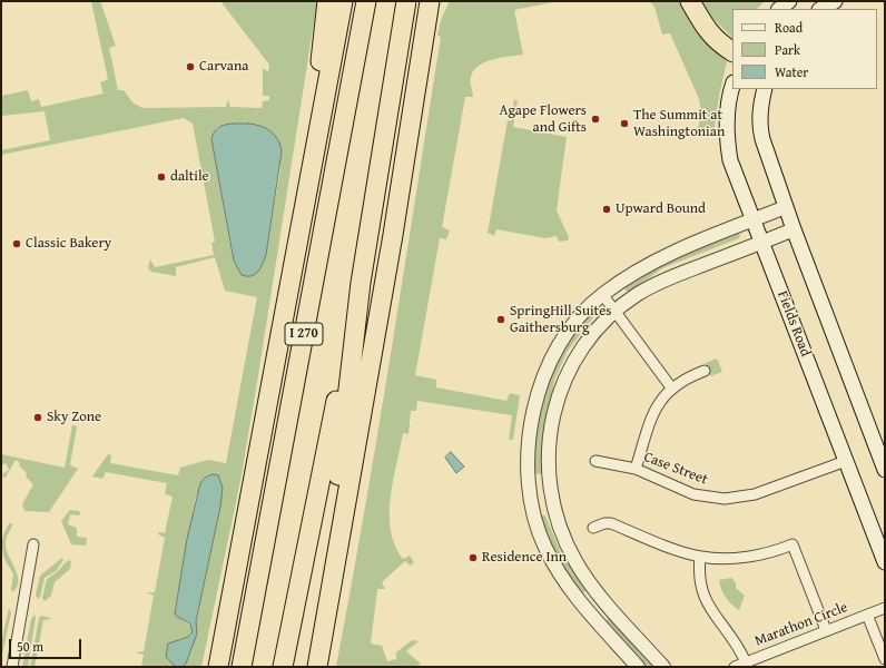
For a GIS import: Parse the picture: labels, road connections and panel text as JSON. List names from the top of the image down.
{
  "streets": {
    "highway": ["I 270"],
    "main road": ["Fields Road"],
    "street": ["Case Street", "Marathon Circle"]
  },
  "crossings": [
    ["Fields Road", "Case Street"]
  ],
  "places": [
    "Carvana",
    "Agape Flowers and Gifts",
    "The Summit at Washingtonian",
    "daltile",
    "Upward Bound",
    "Classic Bakery",
    "SpringHill Suites Gaithersburg",
    "Sky Zone",
    "Residence Inn"
  ],
  "legend": ["Road", "Park", "Water"],
  "scale_bar": "50 m"
}
